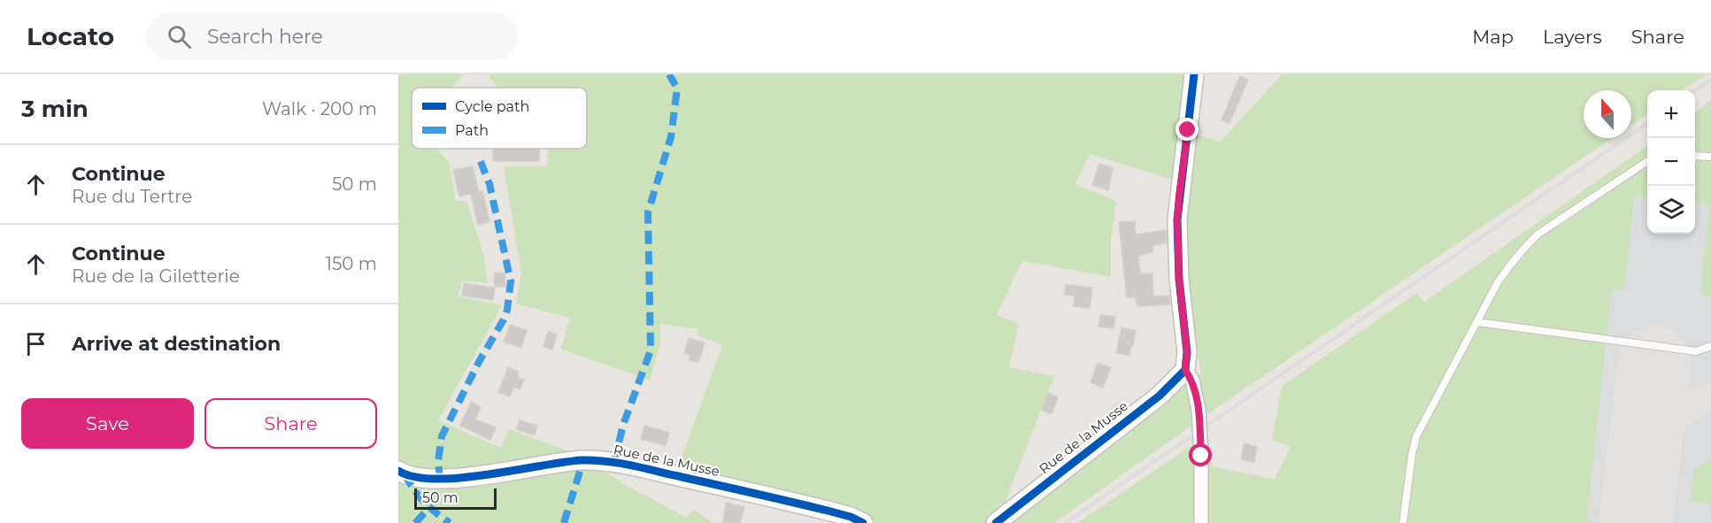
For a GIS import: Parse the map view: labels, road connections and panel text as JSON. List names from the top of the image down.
{
  "streets": {
    "street": ["Rue de la Musse"]
  },
  "legend": ["Cycle path", "Path"],
  "scale_bar": "50 m",
  "north": "top",
  "page": {
    "header": "Locato",
    "search": "Search here",
    "nav": ["Map", "Layers", "Share"],
    "heading": ["3 min", "Walk · 200 m"],
    "map_buttons": ["+", "−"],
    "list": [
      ["Continue", "Rue du Tertre", "50 m"],
      ["Continue", "Rue de la Giletterie", "150 m"],
      "Arrive at destination"
    ],
    "buttons": ["Save", "Share"],
    "scale": "50 m"
  }
}
